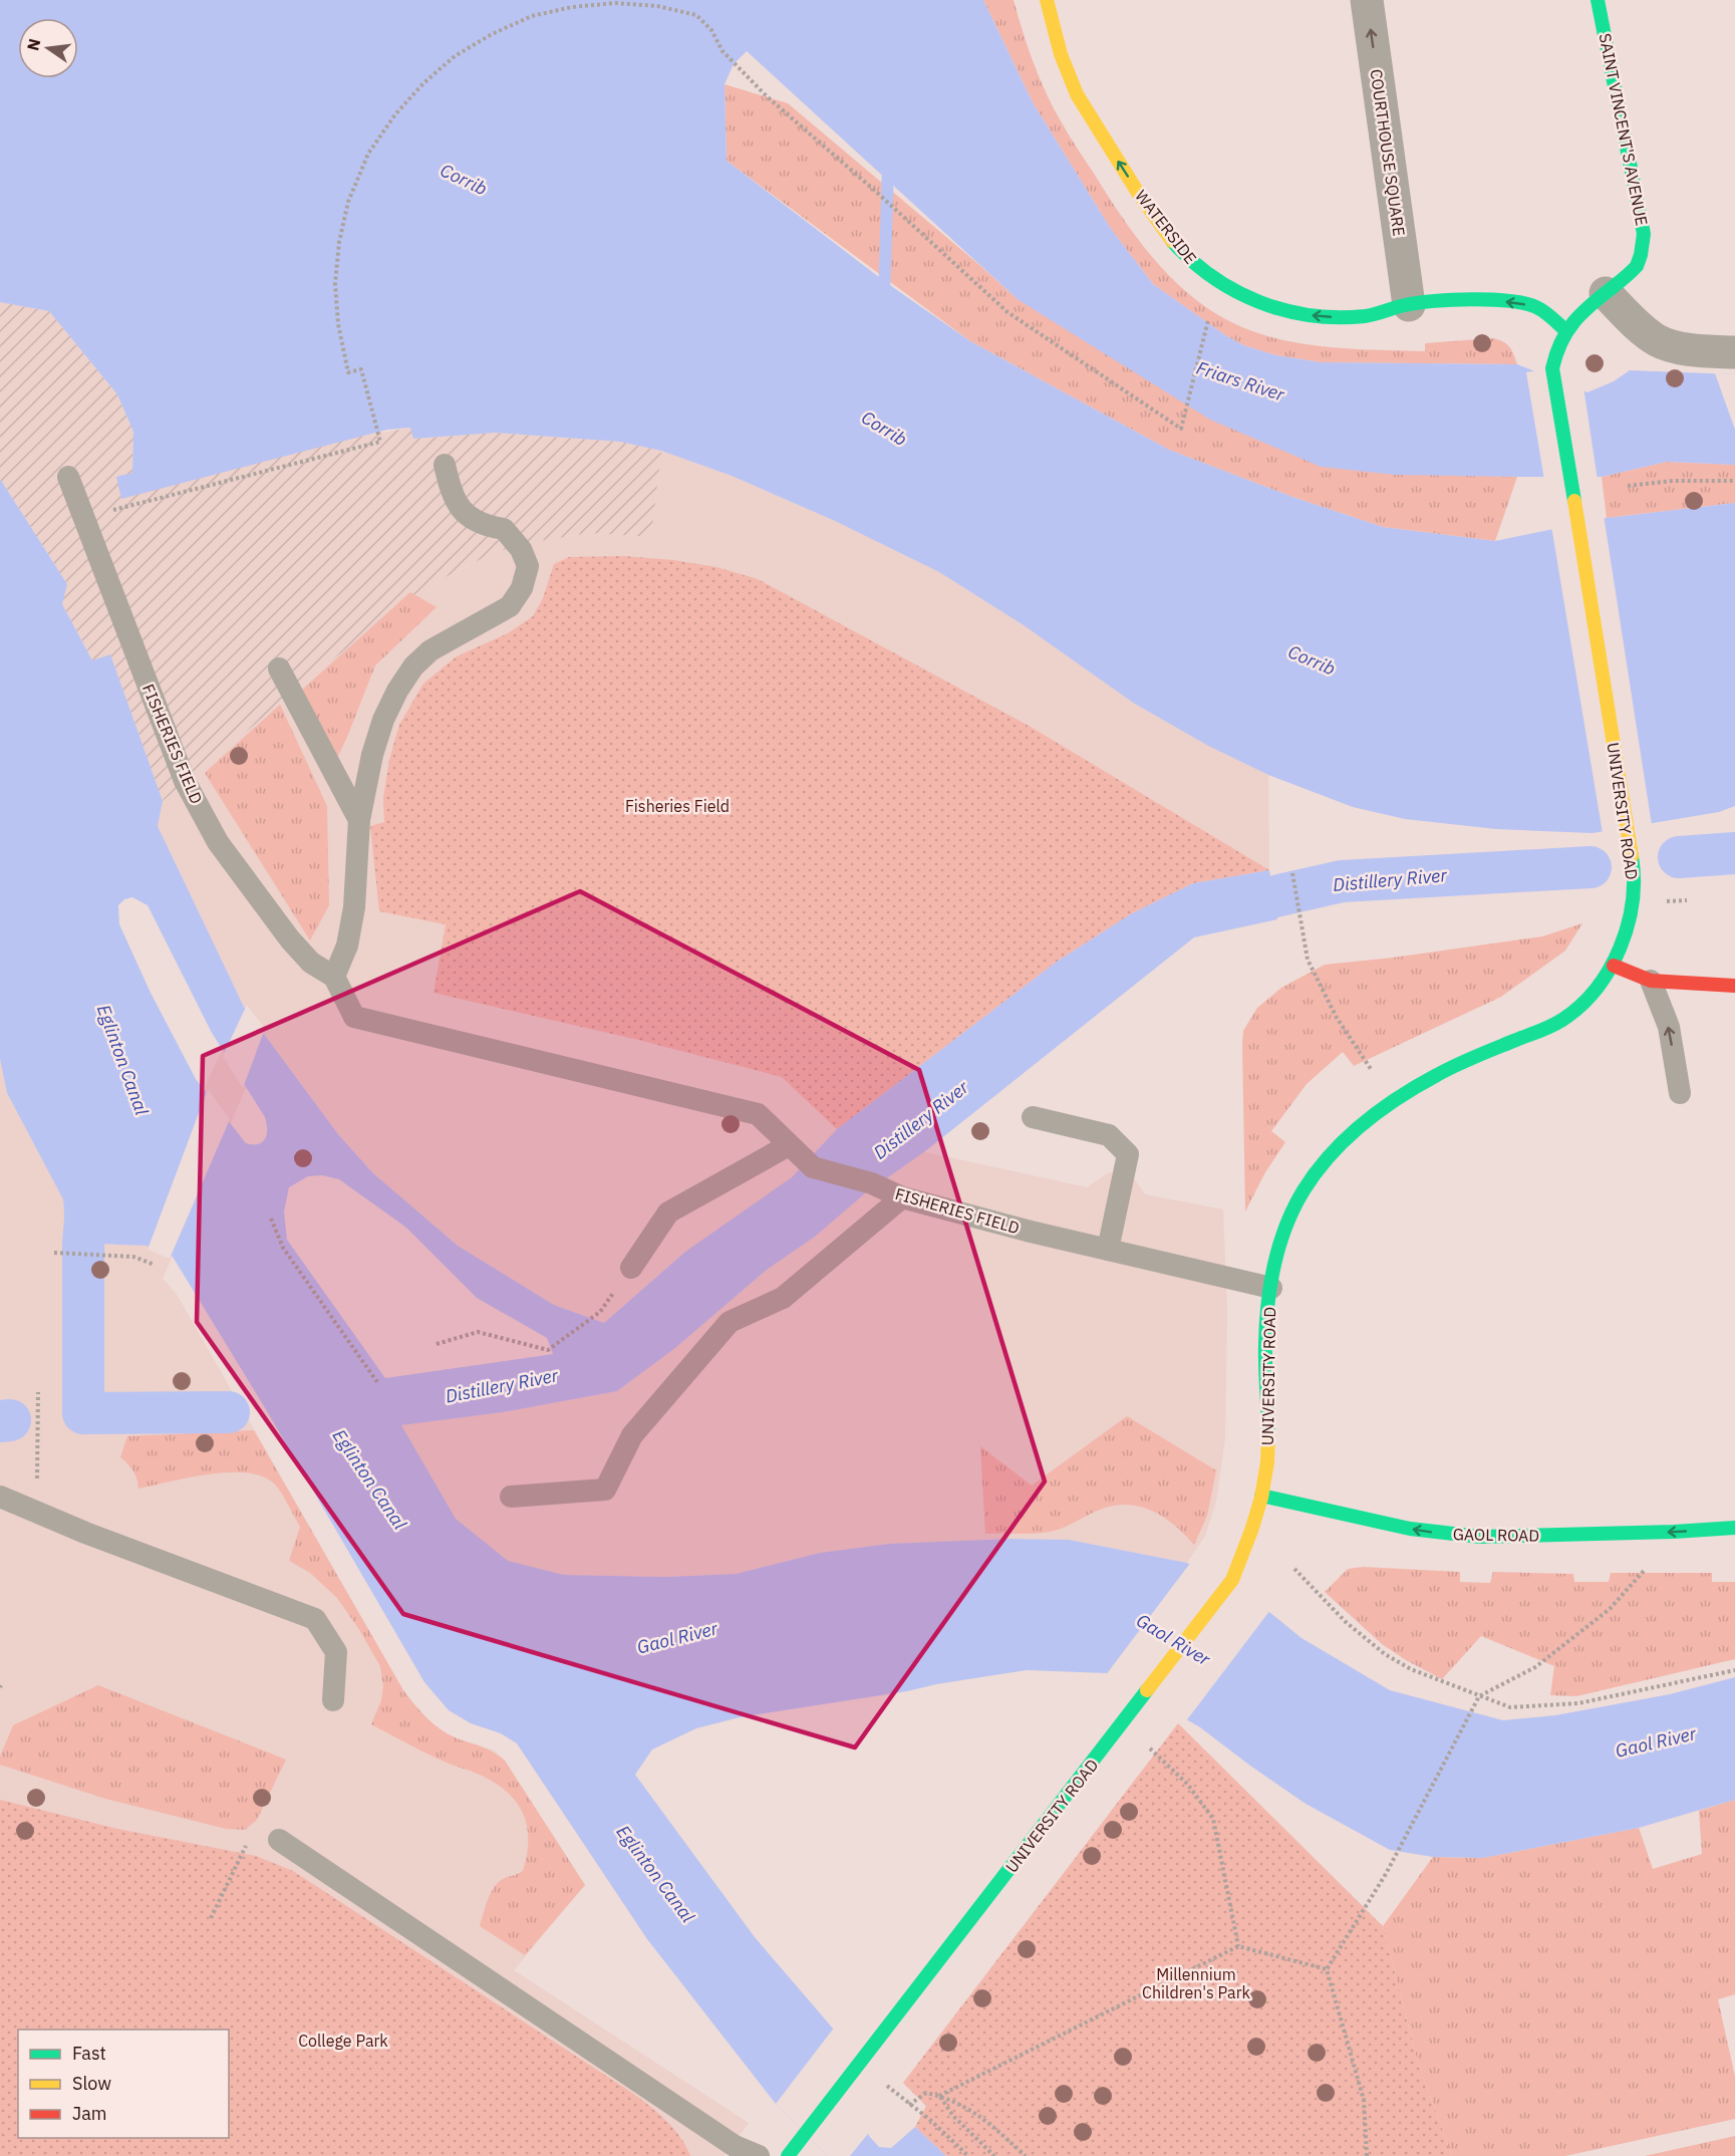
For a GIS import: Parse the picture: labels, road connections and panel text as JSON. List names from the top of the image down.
{
  "streets": {
    "main road": [
      "SAINT VINCENT'S AVENUE",
      "WATERSIDE",
      "UNIVERSITY ROAD",
      "GAOL ROAD"
    ],
    "street": ["COURTHOUSE SQUARE"],
    "lane": ["FISHERIES FIELD"]
  },
  "crossings": [
    ["SAINT VINCENT'S AVENUE", "WATERSIDE"],
    ["SAINT VINCENT'S AVENUE", "UNIVERSITY ROAD"],
    ["COURTHOUSE SQUARE", "WATERSIDE"],
    ["FISHERIES FIELD", "UNIVERSITY ROAD"],
    ["UNIVERSITY ROAD", "GAOL ROAD"]
  ],
  "one_way": ["COURTHOUSE SQUARE", "WATERSIDE", "GAOL ROAD"],
  "water": [
    "Corrib",
    "Friars River",
    "Distillery River",
    "Eglinton Canal",
    "Gaol River"
  ],
  "parks": ["Fisheries Field", "Millennium Children's Park", "College Park"],
  "legend": ["Fast", "Slow", "Jam"],
  "north": "left"
}
